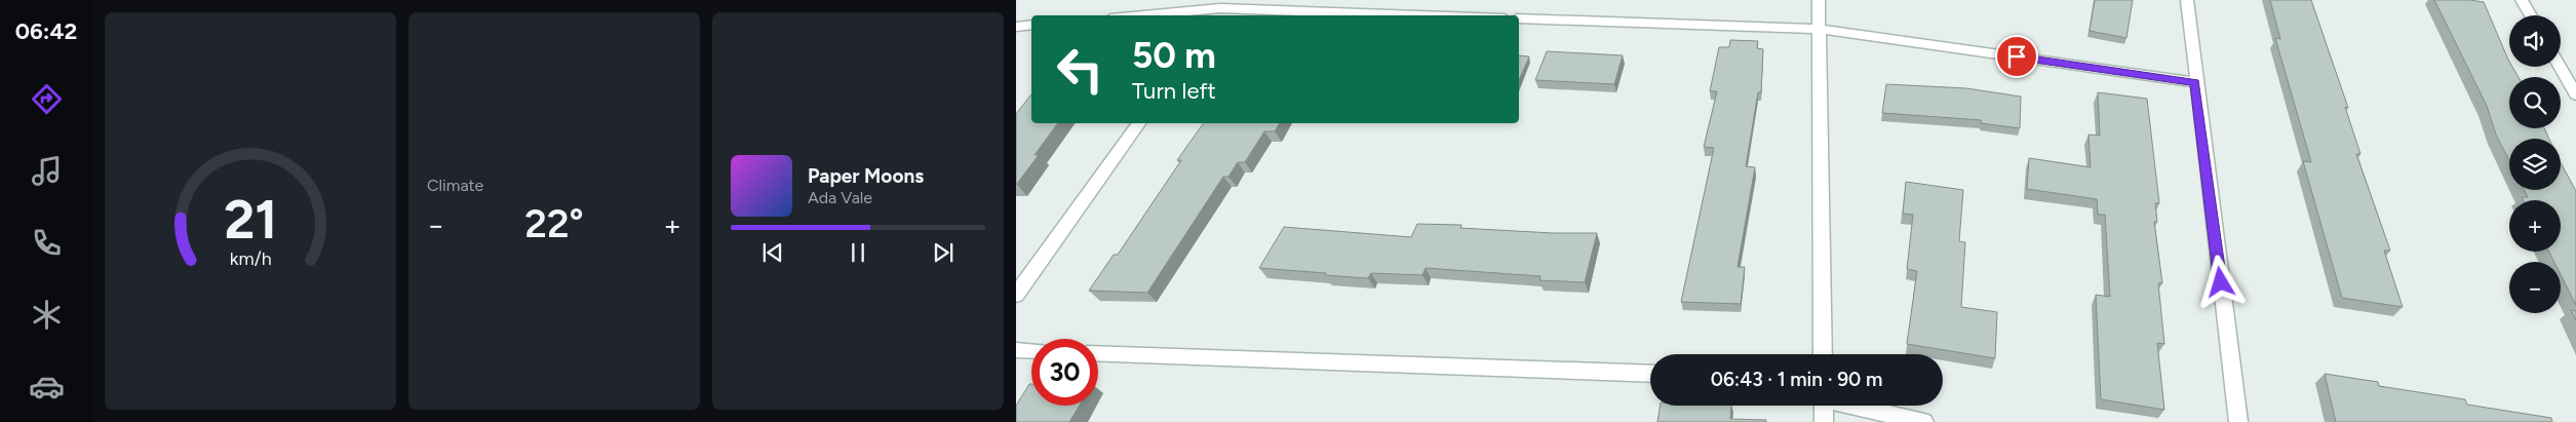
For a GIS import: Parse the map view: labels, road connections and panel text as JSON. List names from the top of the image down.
{
  "page": {
    "tabs": "06:42",
    "tile": "Climate",
    "map_buttons": ["+", "−"],
    "turn": ["50 m", "Turn left"],
    "song": ["Paper Moons", "Ada Vale"],
    "heat": ["−", "22°", "+"],
    "limit": "30",
    "trip": "06:43 · 1 min · 90 m",
    "gauge": ["21", "km/h"]
  }
}
